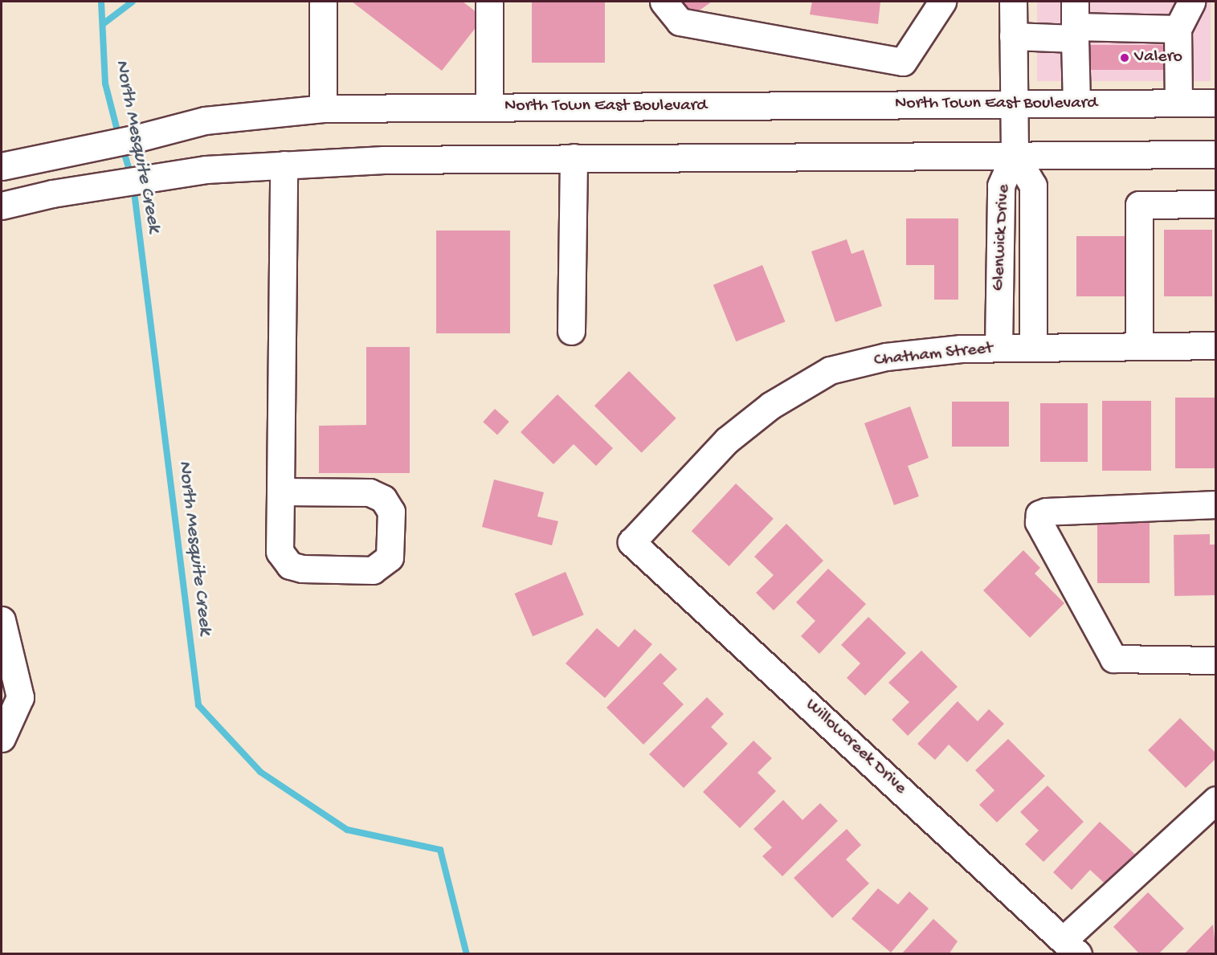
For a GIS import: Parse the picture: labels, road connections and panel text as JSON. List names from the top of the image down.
{
  "streets": {
    "main road": [
      "North Town East Boulevard",
      "Glenwick Drive",
      "Chatham Street",
      "Willowcreek Drive"
    ]
  },
  "crossings": [
    ["Glenwick Drive", "Chatham Street"],
    ["Chatham Street", "Willowcreek Drive"]
  ],
  "water": ["North Mesquite Creek"],
  "places": ["Valero"]
}
